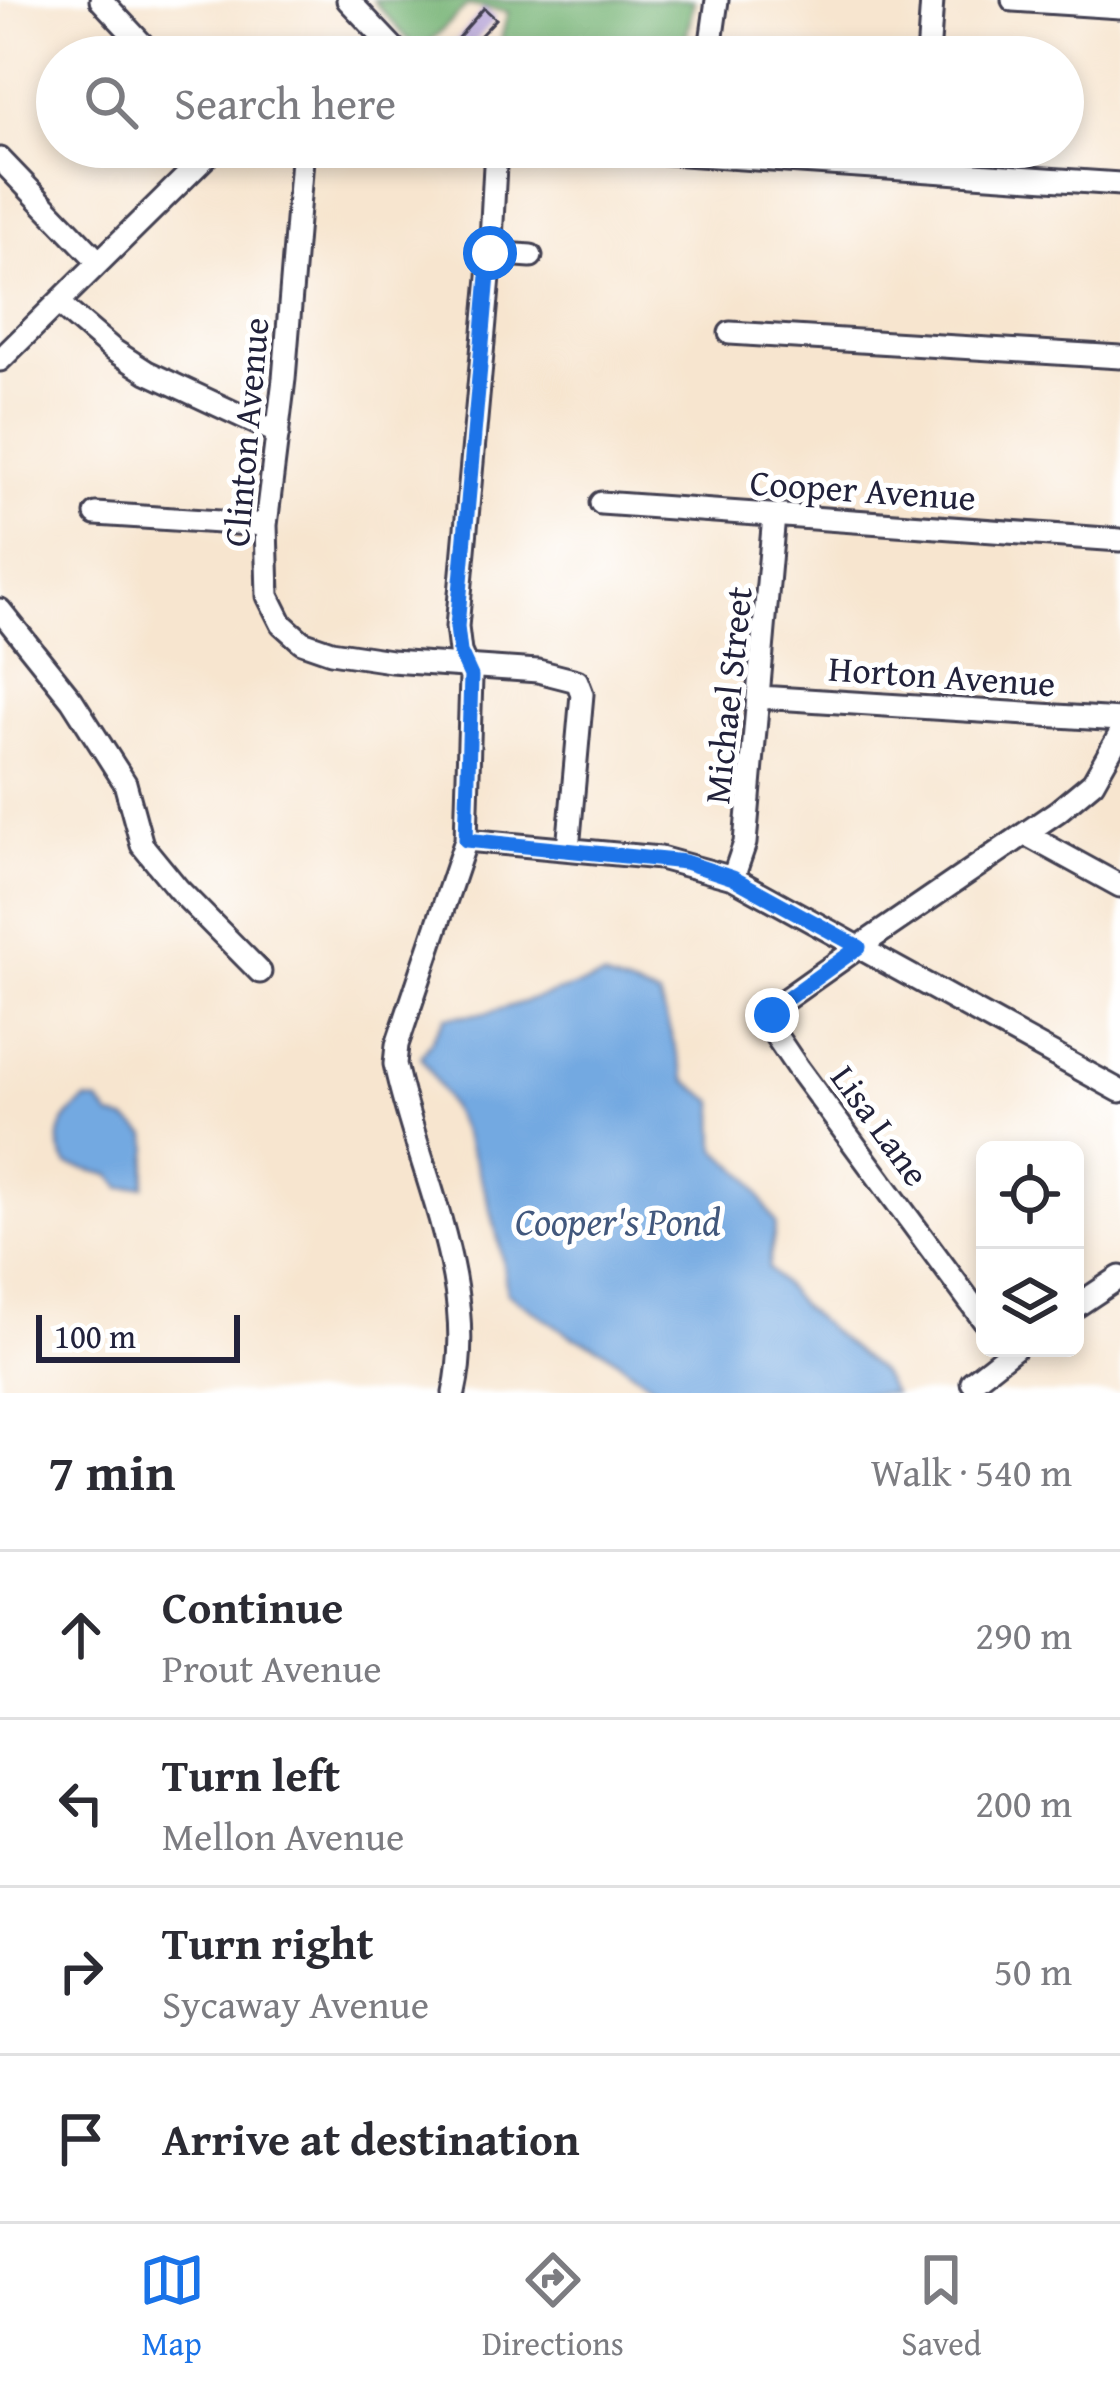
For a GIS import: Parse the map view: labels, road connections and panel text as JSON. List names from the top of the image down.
{
  "streets": {
    "street": [
      "Clinton Avenue",
      "Cooper Avenue",
      "Horton Avenue",
      "Michael Street",
      "Lisa Lane"
    ]
  },
  "crossings": [
    ["Cooper Avenue", "Michael Street"],
    ["Horton Avenue", "Michael Street"]
  ],
  "water": ["Cooper's Pond"],
  "scale_bar": "100 m",
  "page": {
    "search": "Search here",
    "scale": "100 m",
    "heading": ["7 min", "Walk · 540 m"],
    "list": [
      ["Continue", "Prout Avenue", "290 m"],
      ["Turn left", "Mellon Avenue", "200 m"],
      ["Turn right", "Sycaway Avenue", "50 m"],
      "Arrive at destination"
    ],
    "nav": ["Map", "Directions", "Saved"]
  }
}
